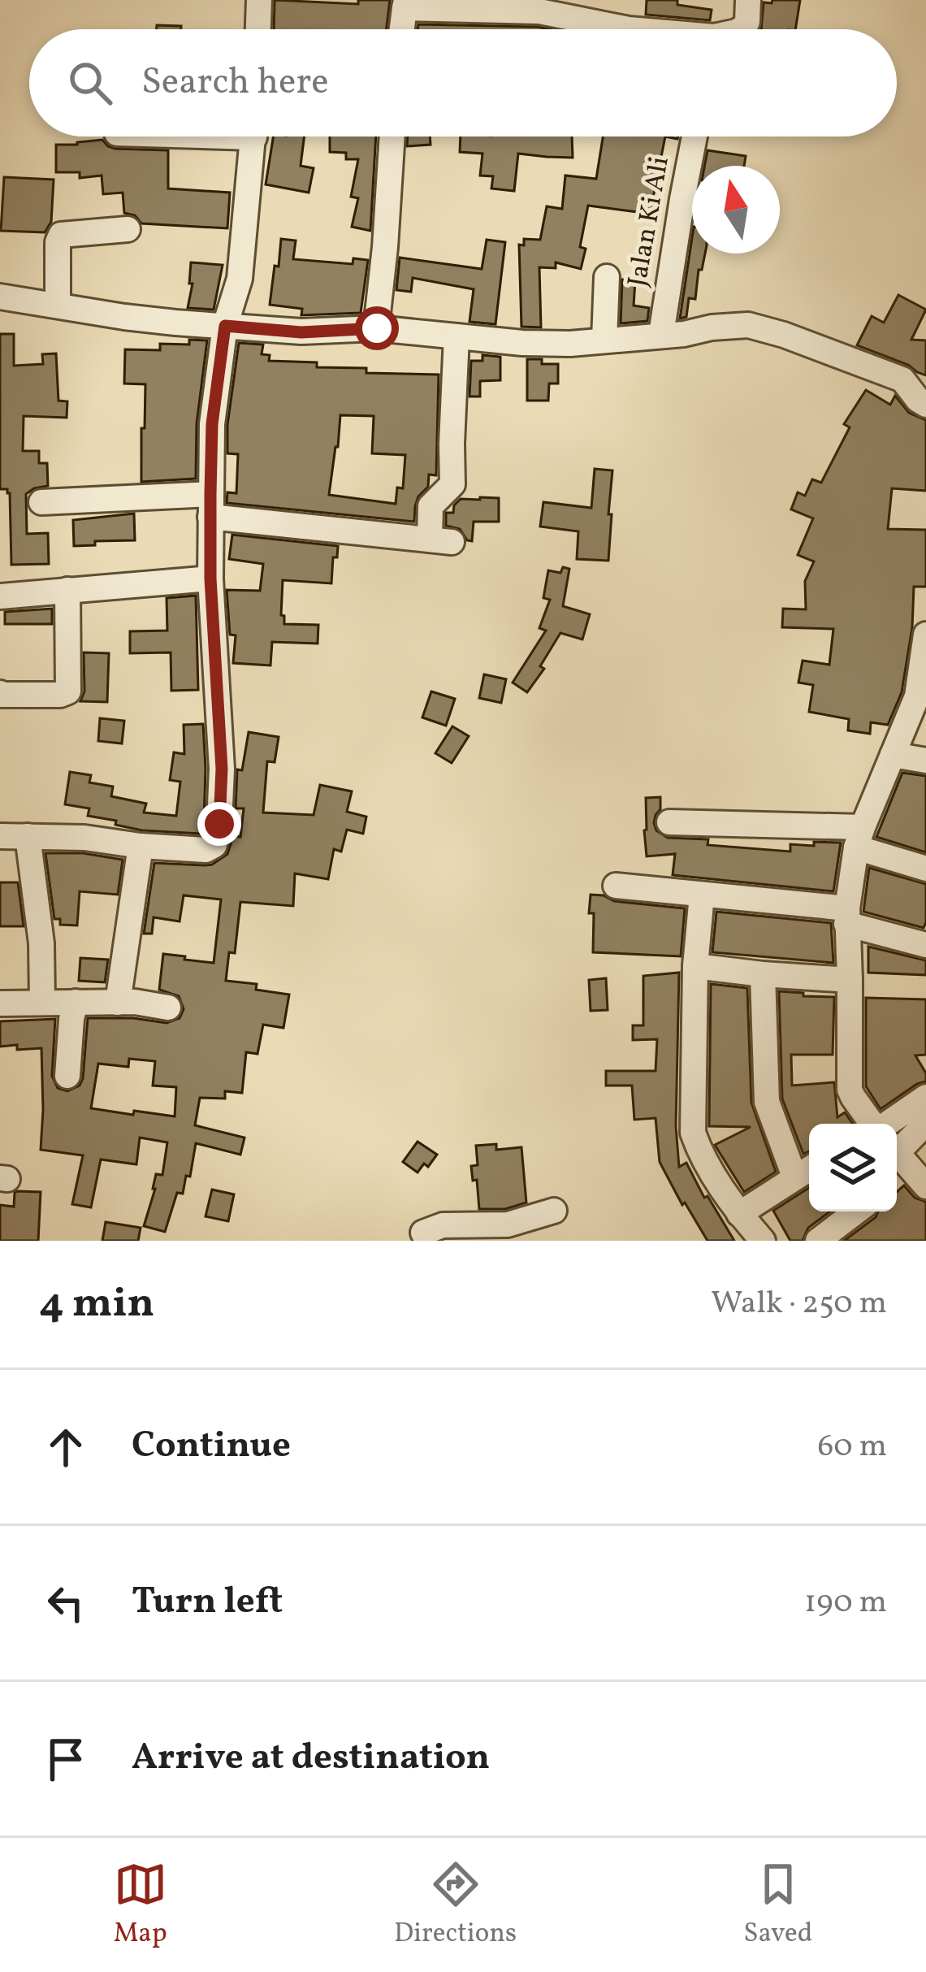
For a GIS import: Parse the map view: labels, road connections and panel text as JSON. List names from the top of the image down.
{
  "streets": {
    "street": ["Jalan Ki Ali"]
  },
  "north": "top",
  "page": {
    "search": "Search here",
    "heading": ["4 min", "Walk · 250 m"],
    "list": [
      ["Continue", "60 m"],
      ["Turn left", "190 m"],
      "Arrive at destination"
    ],
    "nav": ["Map", "Directions", "Saved"]
  }
}
